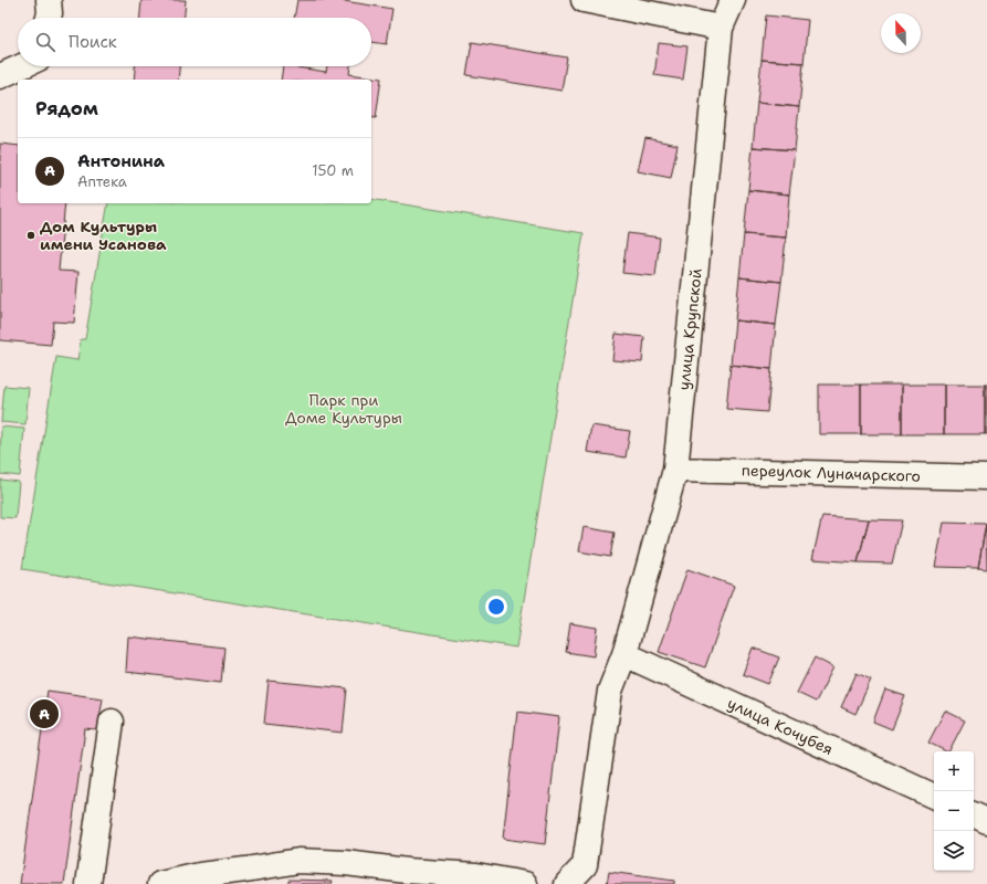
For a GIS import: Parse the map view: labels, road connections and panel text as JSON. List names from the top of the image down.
{
  "streets": {
    "street": ["улица Крупской", "переулок Луначарского", "улица Кочубея"]
  },
  "crossings": [
    ["улица Крупской", "переулок Луначарского"],
    ["улица Крупской", "улица Кочубея"]
  ],
  "parks": ["Парк при Доме Культуры"],
  "places": ["Дом Культуры имени Усанова"],
  "north": "top",
  "page": {
    "search": "Поиск",
    "heading": "Рядом",
    "list": [
      {
        "mark": "A",
        "name": "Антонина",
        "note": "Аптека",
        "value": "150 m"
      }
    ],
    "pins": "A",
    "map_buttons": ["+", "−"]
  }
}
